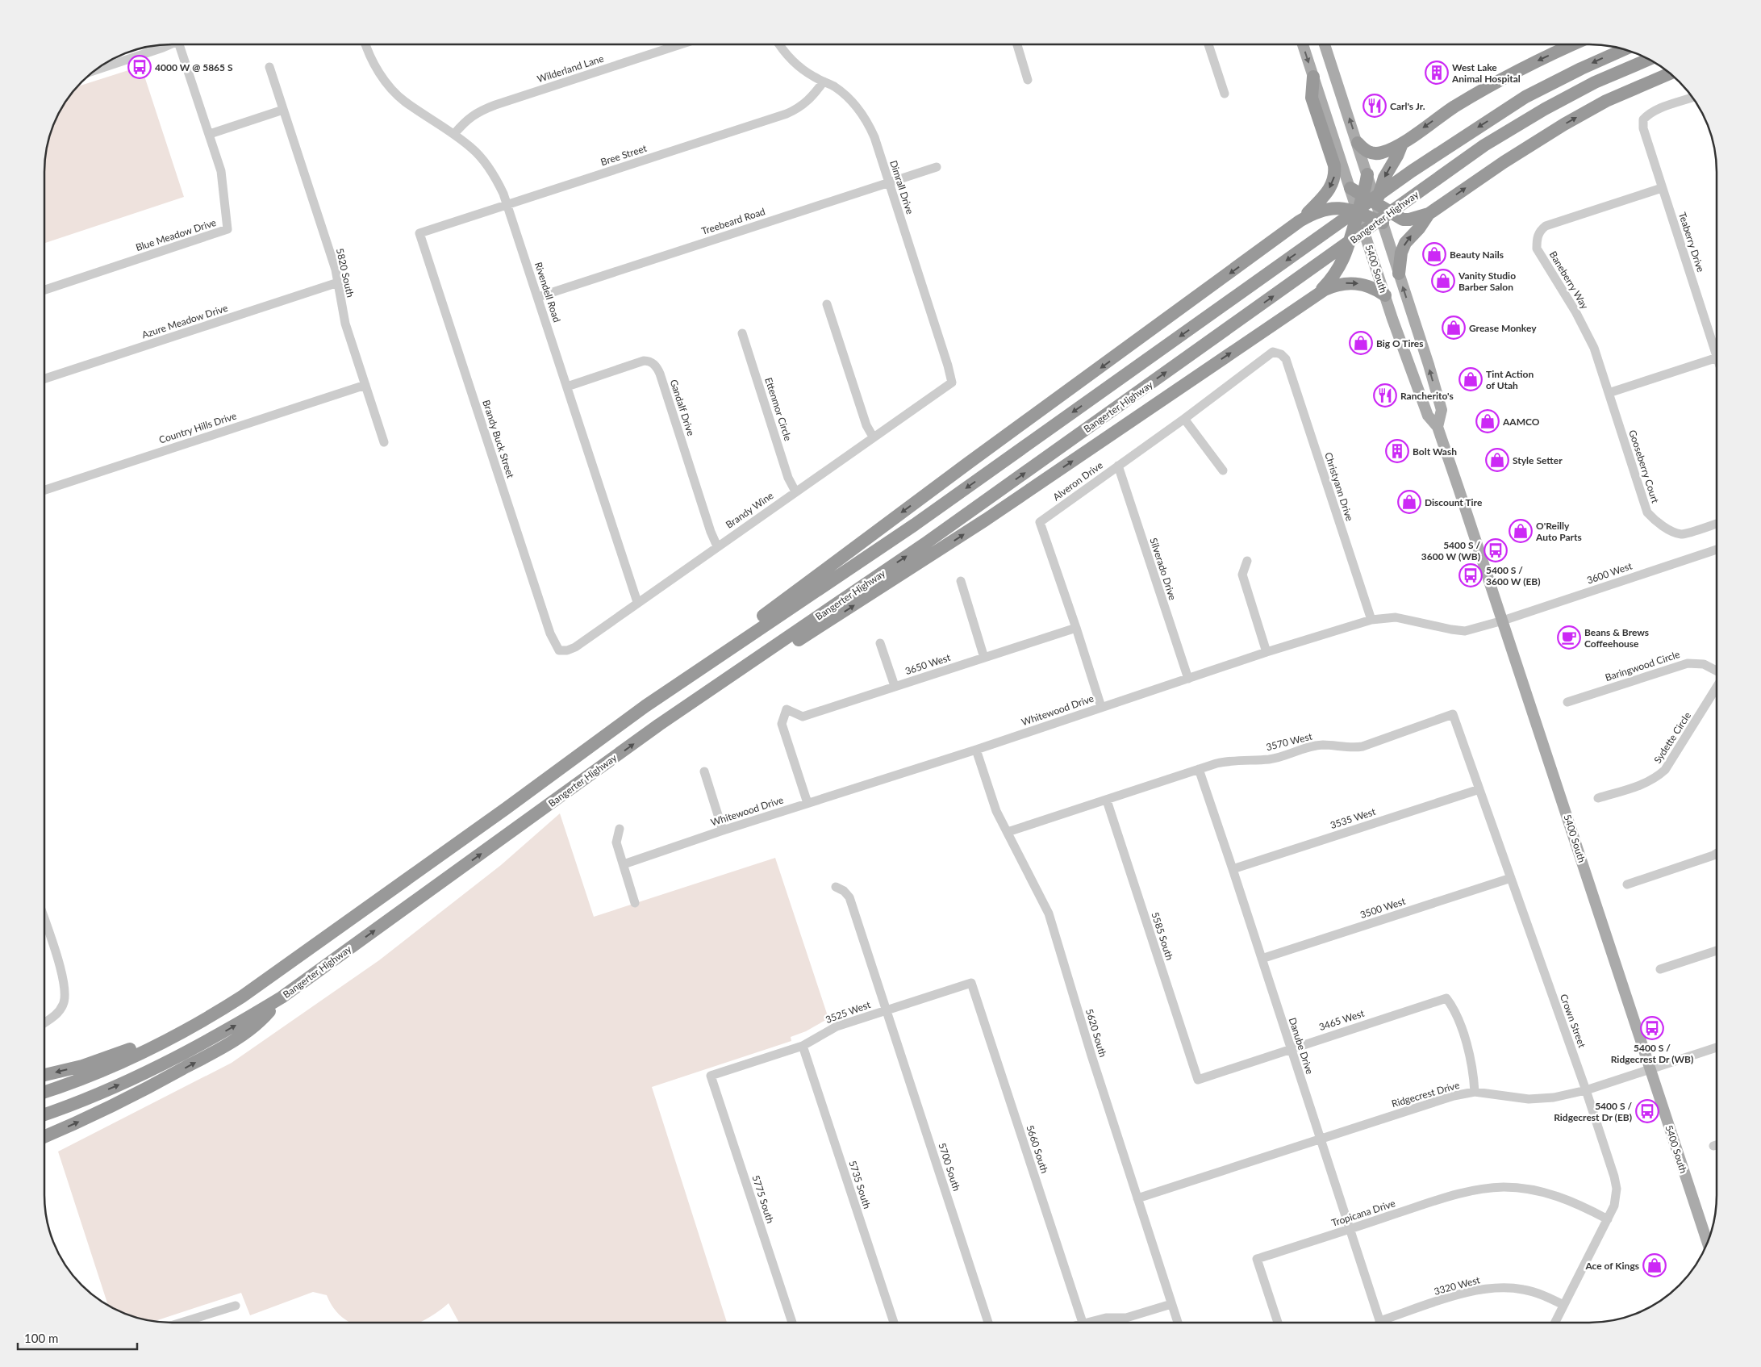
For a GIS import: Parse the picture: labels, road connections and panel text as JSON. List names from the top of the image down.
{
  "streets": {
    "highway": ["Bangerter Highway"],
    "main road": ["5400 South"],
    "street": [
      "Wilderland Lane",
      "Bree Street",
      "Dimrall Drive",
      "Treebeard Road",
      "Blue Meadow Drive",
      "Teaberry Drive",
      "5820 South",
      "Baneberry Way",
      "Rivendell Road",
      "Azure Meadow Drive",
      "Gandalf Drive",
      "Ettenmor Circle",
      "Country Hills Drive",
      "Brandy Buck Street",
      "Gooseberry Court",
      "Alveron Drive",
      "Christyann Drive",
      "Brandy Wine",
      "Silverado Drive",
      "3600 West",
      "3650 West",
      "Baringwood Circle",
      "Whitewood Drive",
      "Sydette Circle",
      "3570 West",
      "3535 West",
      "3500 West",
      "5585 South",
      "3525 West",
      "3465 West",
      "Crown Street",
      "5620 South",
      "Danube Drive",
      "Ridgecrest Drive",
      "5660 South",
      "5700 South",
      "5735 South",
      "5775 South",
      "Tropicana Drive",
      "3320 West"
    ]
  },
  "crossings": [
    ["Wilderland Lane", "Rivendell Road"],
    ["Bree Street", "Dimrall Drive"],
    ["Bree Street", "Rivendell Road"],
    ["Bree Street", "Brandy Buck Street"],
    ["Dimrall Drive", "Treebeard Road"],
    ["Dimrall Drive", "Brandy Wine"],
    ["Treebeard Road", "Rivendell Road"],
    ["Teaberry Drive", "Baneberry Way"],
    ["5400 South", "3600 West"],
    ["5400 South", "Whitewood Drive"],
    ["5400 South", "Ridgecrest Drive"],
    ["5820 South", "Azure Meadow Drive"],
    ["5820 South", "Country Hills Drive"],
    ["Baneberry Way", "Gooseberry Court"],
    ["Rivendell Road", "Gandalf Drive"],
    ["Rivendell Road", "Brandy Wine"],
    ["Gandalf Drive", "Brandy Wine"],
    ["Ettenmor Circle", "Brandy Wine"],
    ["Brandy Buck Street", "Brandy Wine"],
    ["Alveron Drive", "Christyann Drive"],
    ["Alveron Drive", "Silverado Drive"],
    ["Alveron Drive", "3650 West"],
    ["Alveron Drive", "Whitewood Drive"],
    ["Christyann Drive", "Whitewood Drive"],
    ["Silverado Drive", "Whitewood Drive"],
    ["3600 West", "Whitewood Drive"],
    ["3650 West", "Whitewood Drive"],
    ["Whitewood Drive", "5620 South"],
    ["3570 West", "5585 South"],
    ["3570 West", "Crown Street"],
    ["3570 West", "5620 South"],
    ["3570 West", "Danube Drive"],
    ["3535 West", "Crown Street"],
    ["3535 West", "Danube Drive"],
    ["3500 West", "Crown Street"],
    ["3500 West", "Danube Drive"],
    ["5585 South", "3465 West"],
    ["3525 West", "5660 South"],
    ["3525 West", "5700 South"],
    ["3525 West", "5735 South"],
    ["3525 West", "5775 South"],
    ["3465 West", "Danube Drive"],
    ["3465 West", "Ridgecrest Drive"],
    ["Crown Street", "Ridgecrest Drive"],
    ["Crown Street", "Tropicana Drive"],
    ["Crown Street", "3320 West"],
    ["5620 South", "Ridgecrest Drive"],
    ["Danube Drive", "Ridgecrest Drive"],
    ["Danube Drive", "Tropicana Drive"]
  ],
  "places": {
    "bus stop": [
      "4000 W @ 5865 S",
      "5400 S / 3600 W (WB)",
      "5400 S / 3600 W (EB)",
      "5400 S / Ridgecrest Dr (WB)",
      "5400 S / Ridgecrest Dr (EB)"
    ],
    "building": ["West Lake Animal Hospital", "Bolt Wash"],
    "restaurant": ["Carl's Jr.", "Rancherito's"],
    "shop": [
      "Beauty Nails",
      "Vanity Studio Barber Salon",
      "Grease Monkey",
      "Big O Tires",
      "Tint Action of Utah",
      "AAMCO",
      "Style Setter",
      "Discount Tire",
      "O'Reilly Auto Parts",
      "Ace of Kings"
    ],
    "cafe": ["Beans & Brews Coffeehouse"]
  },
  "scale_bar": "100 m"
}
